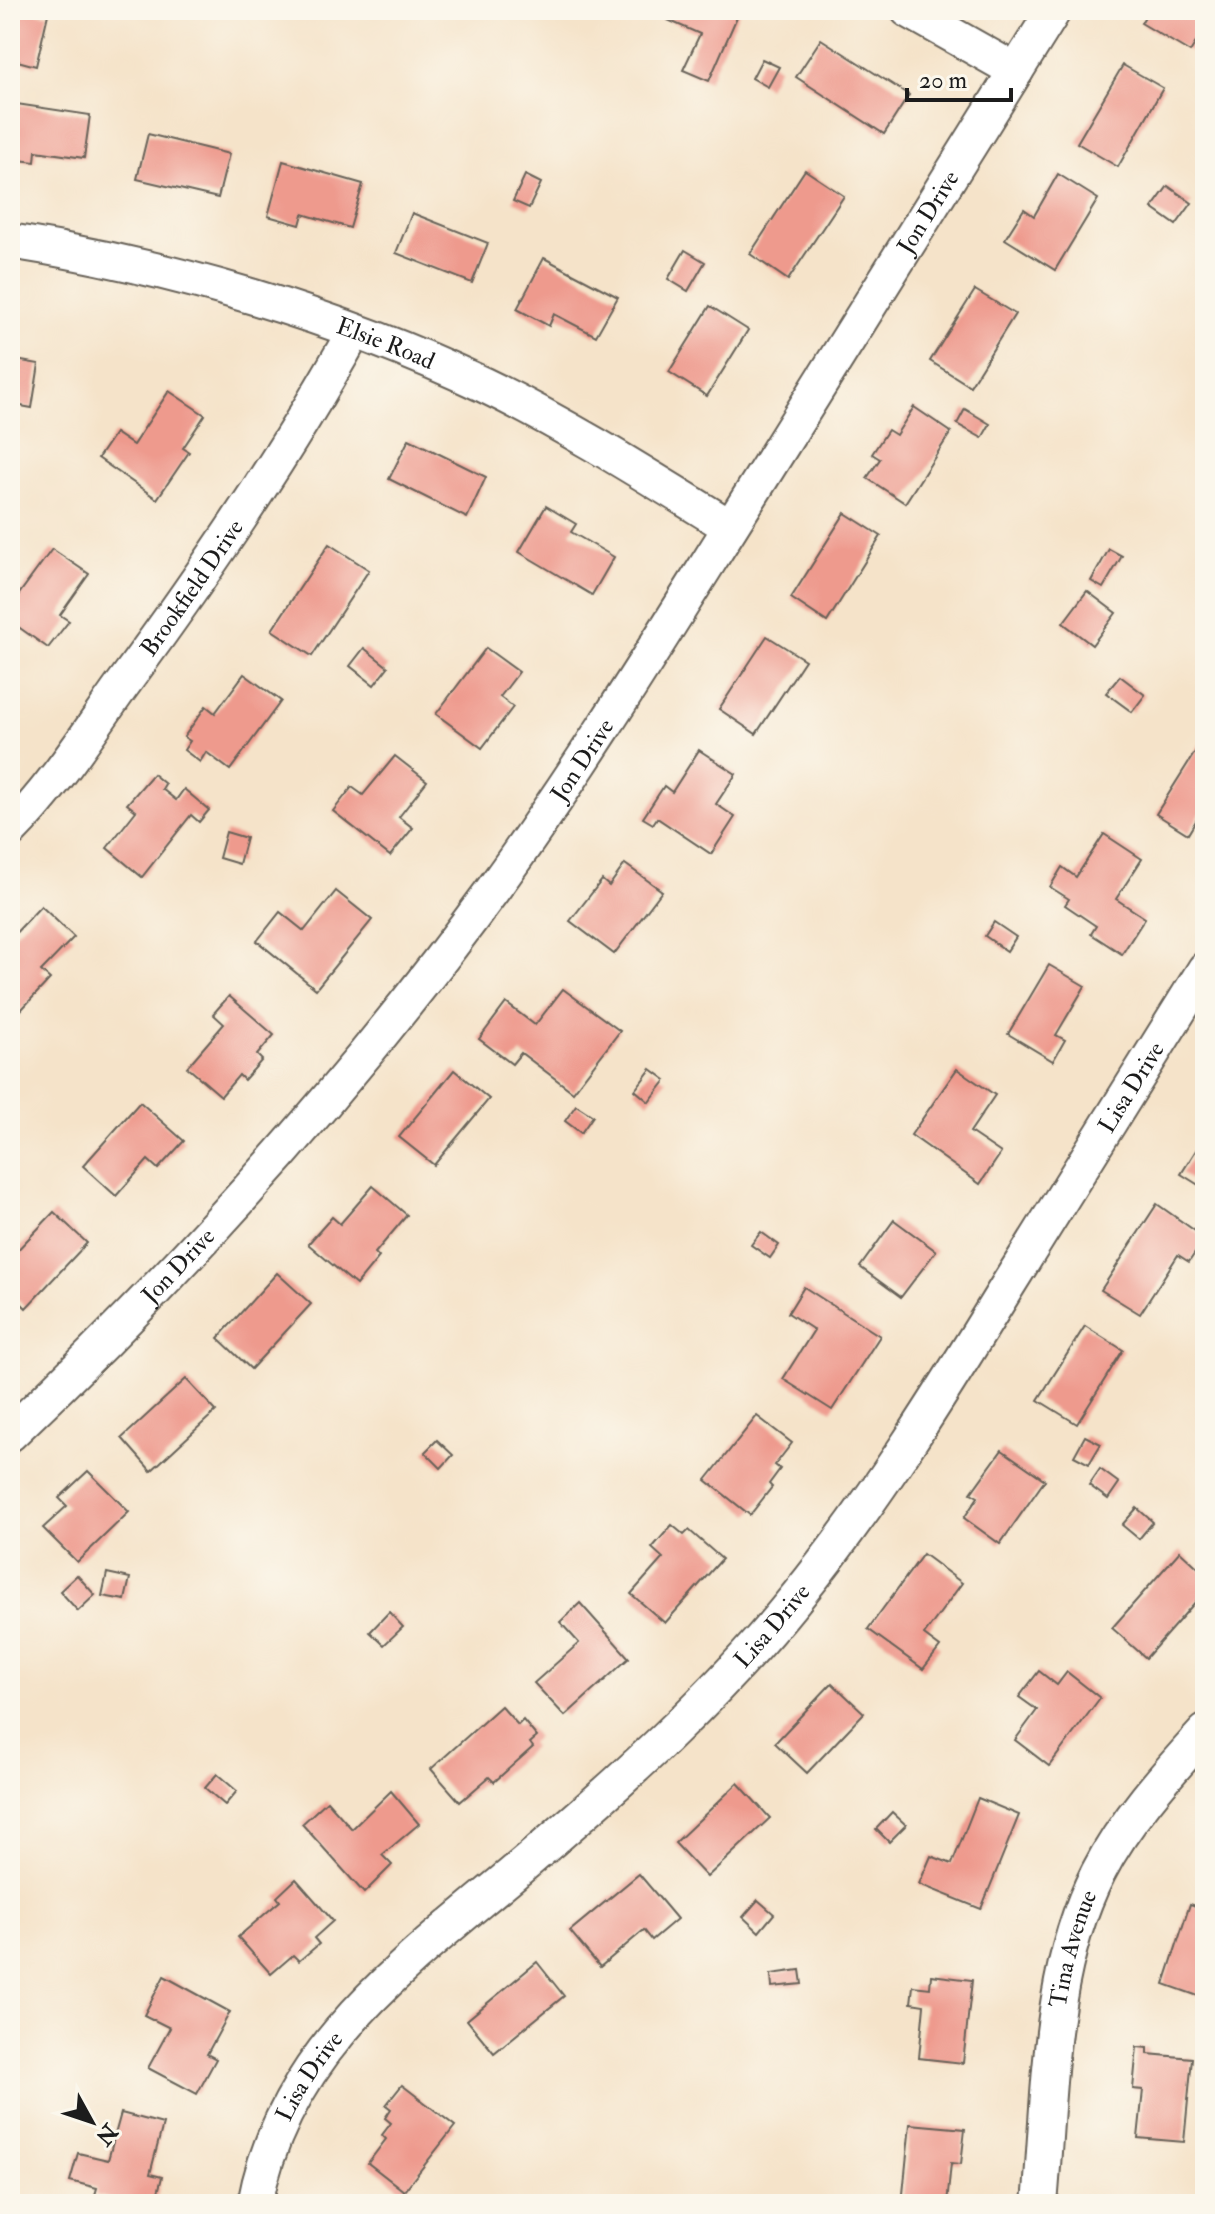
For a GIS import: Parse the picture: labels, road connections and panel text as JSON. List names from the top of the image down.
{
  "streets": {
    "street": [
      "Jon Drive",
      "Elsie Road",
      "Brookfield Drive",
      "Lisa Drive",
      "Tina Avenue"
    ]
  },
  "crossings": [
    ["Jon Drive", "Elsie Road"],
    ["Elsie Road", "Brookfield Drive"]
  ],
  "scale_bar": "20 m",
  "north": "bottom right"
}
